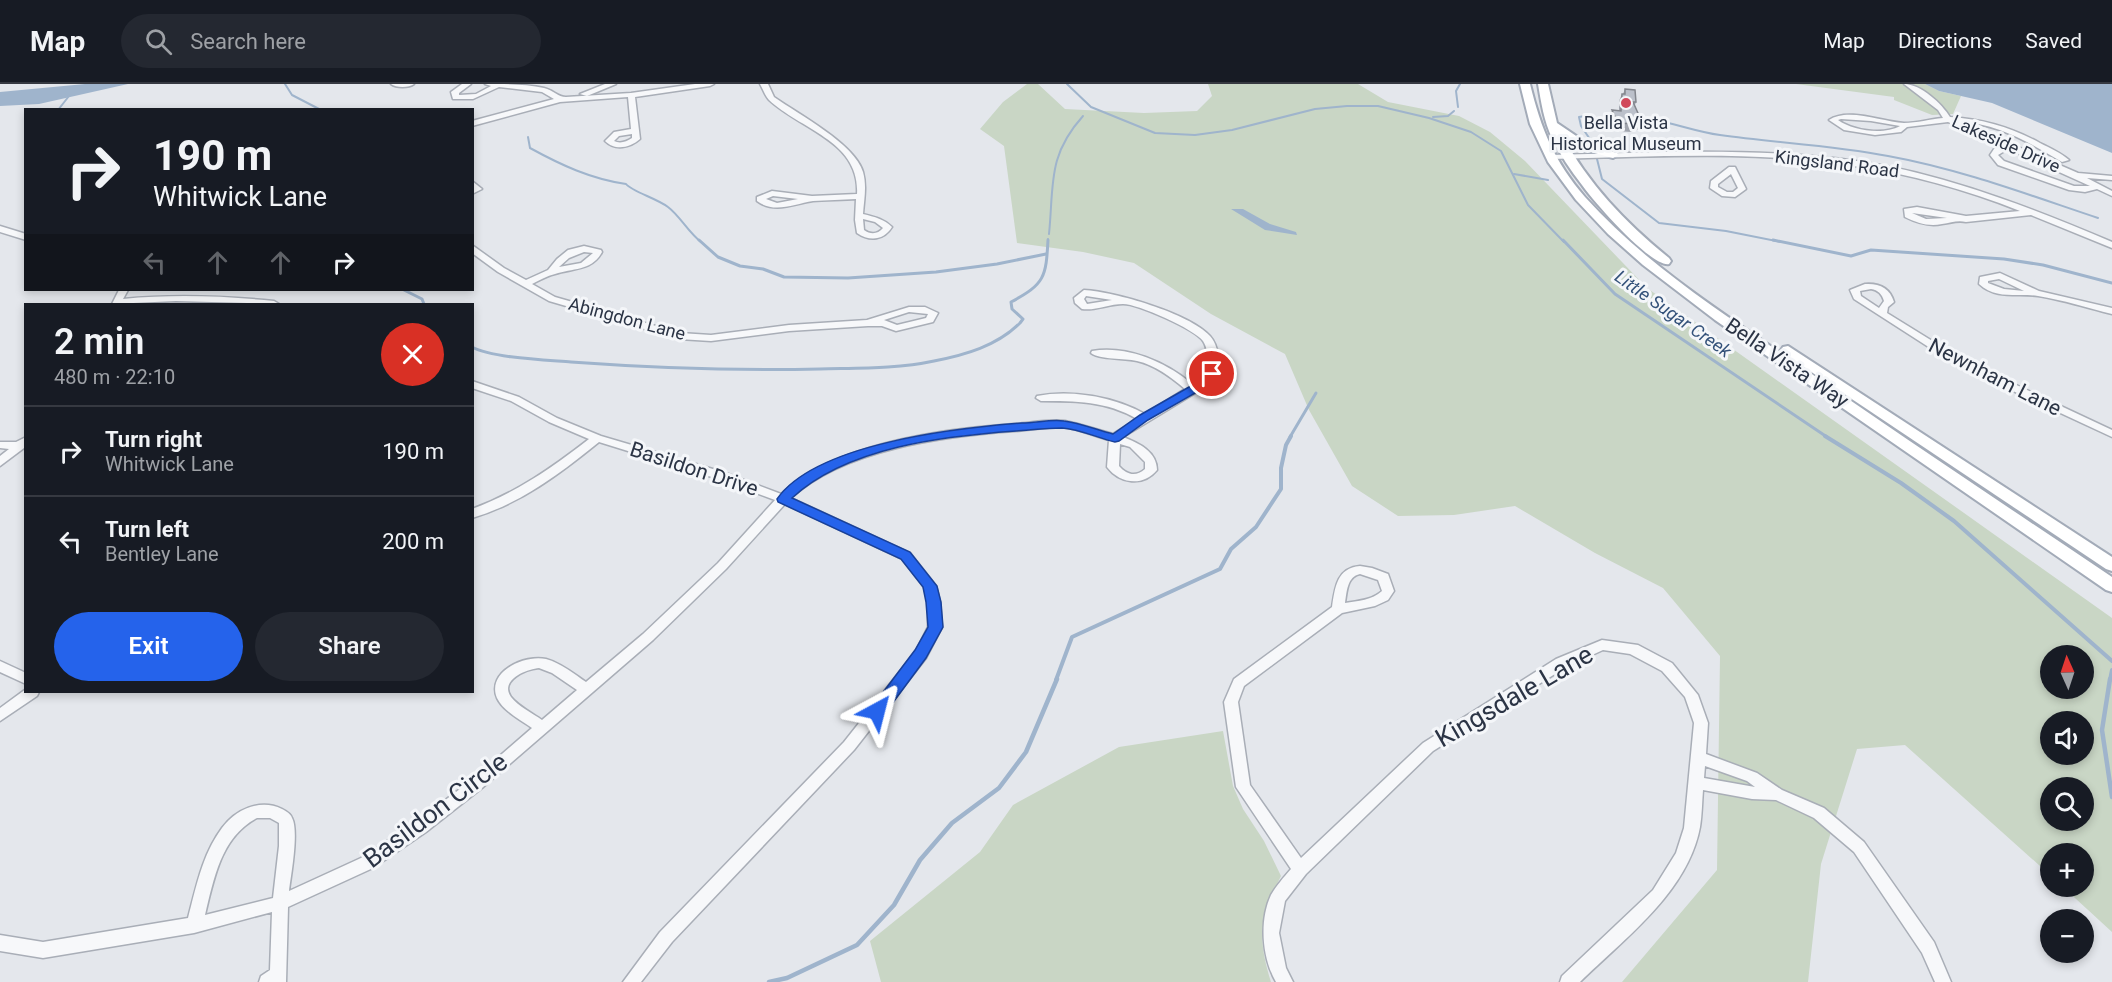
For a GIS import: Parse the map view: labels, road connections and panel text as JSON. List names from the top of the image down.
{
  "streets": {
    "main road": ["Bella Vista Way"],
    "street": [
      "Lakeside Drive",
      "Kingsland Road",
      "Abingdon Lane",
      "Newnham Lane",
      "Basildon Drive",
      "Kingsdale Lane",
      "Basildon Circle"
    ]
  },
  "crossings": [
    ["Kingsland Road", "Bella Vista Way"],
    ["Basildon Drive", "Basildon Circle"]
  ],
  "water": ["Little Sugar Creek"],
  "places": ["Bella Vista Historical Museum"],
  "north": "top",
  "page": {
    "header": "Map",
    "search": "Search here",
    "nav": ["Map", "Directions", "Saved"],
    "turn": ["190 m", "Whitwick Lane"],
    "heading": ["2 min", "480 m · 22:10"],
    "list": [
      {
        "name": "Turn right",
        "note": "Whitwick Lane",
        "value": "190 m"
      },
      {
        "name": "Turn left",
        "note": "Bentley Lane",
        "value": "200 m"
      }
    ],
    "buttons": ["Exit", "Share"],
    "map_buttons": ["+", "−"]
  }
}
